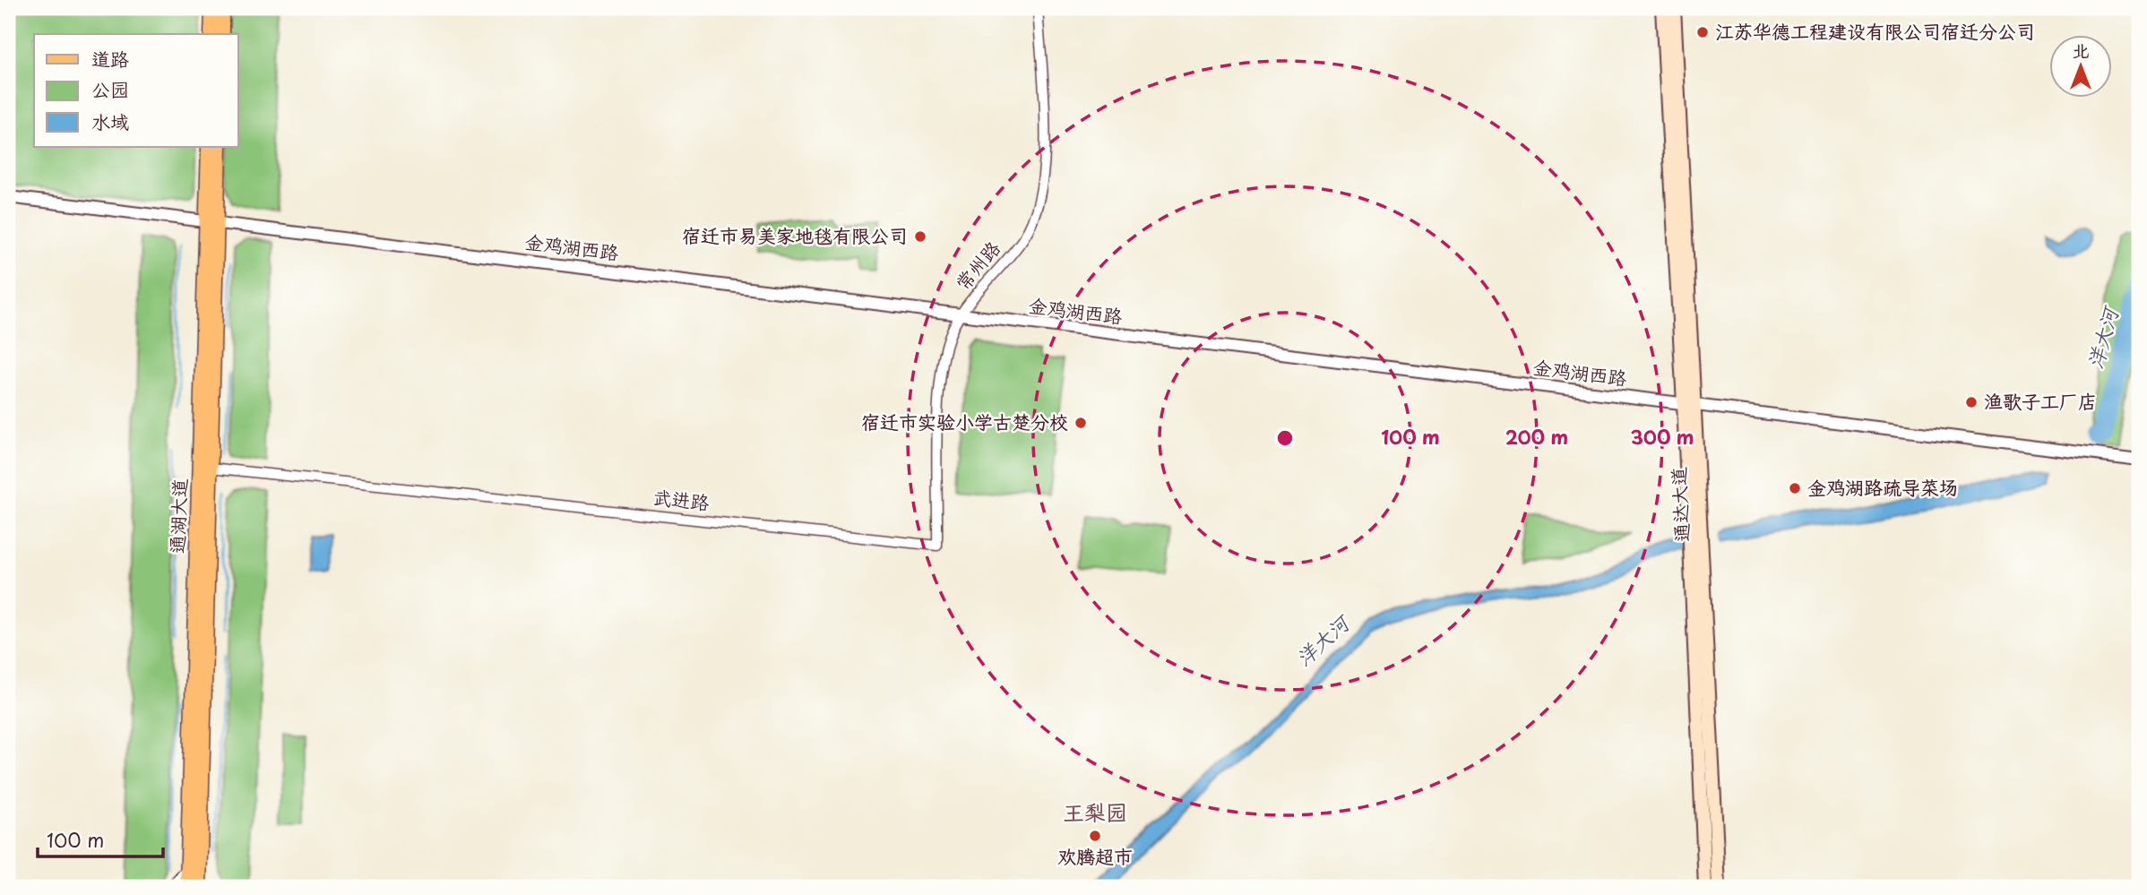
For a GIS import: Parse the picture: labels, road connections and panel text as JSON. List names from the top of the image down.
{
  "streets": {
    "main road": ["通达大道", "通湖大道"],
    "street": ["金鸡湖西路", "常州路", "武进路"]
  },
  "crossings": [
    ["金鸡湖西路", "常州路"],
    ["金鸡湖西路", "通达大道"],
    ["金鸡湖西路", "通湖大道"],
    ["常州路", "武进路"],
    ["武进路", "通湖大道"]
  ],
  "districts": ["王梨园"],
  "water": ["洋大河"],
  "places": [
    "江苏华德工程建设有限公司宿迁分公司",
    "宿迁市易美家地毯有限公司",
    "渔歌子工厂店",
    "宿迁市实验小学古楚分校",
    "金鸡湖路疏导菜场",
    "欢腾超市"
  ],
  "legend": ["道路", "公园", "水域"],
  "scale_bar": "100 m",
  "north": "top",
  "rings": ["100 m", "200 m", "300 m"]
}
